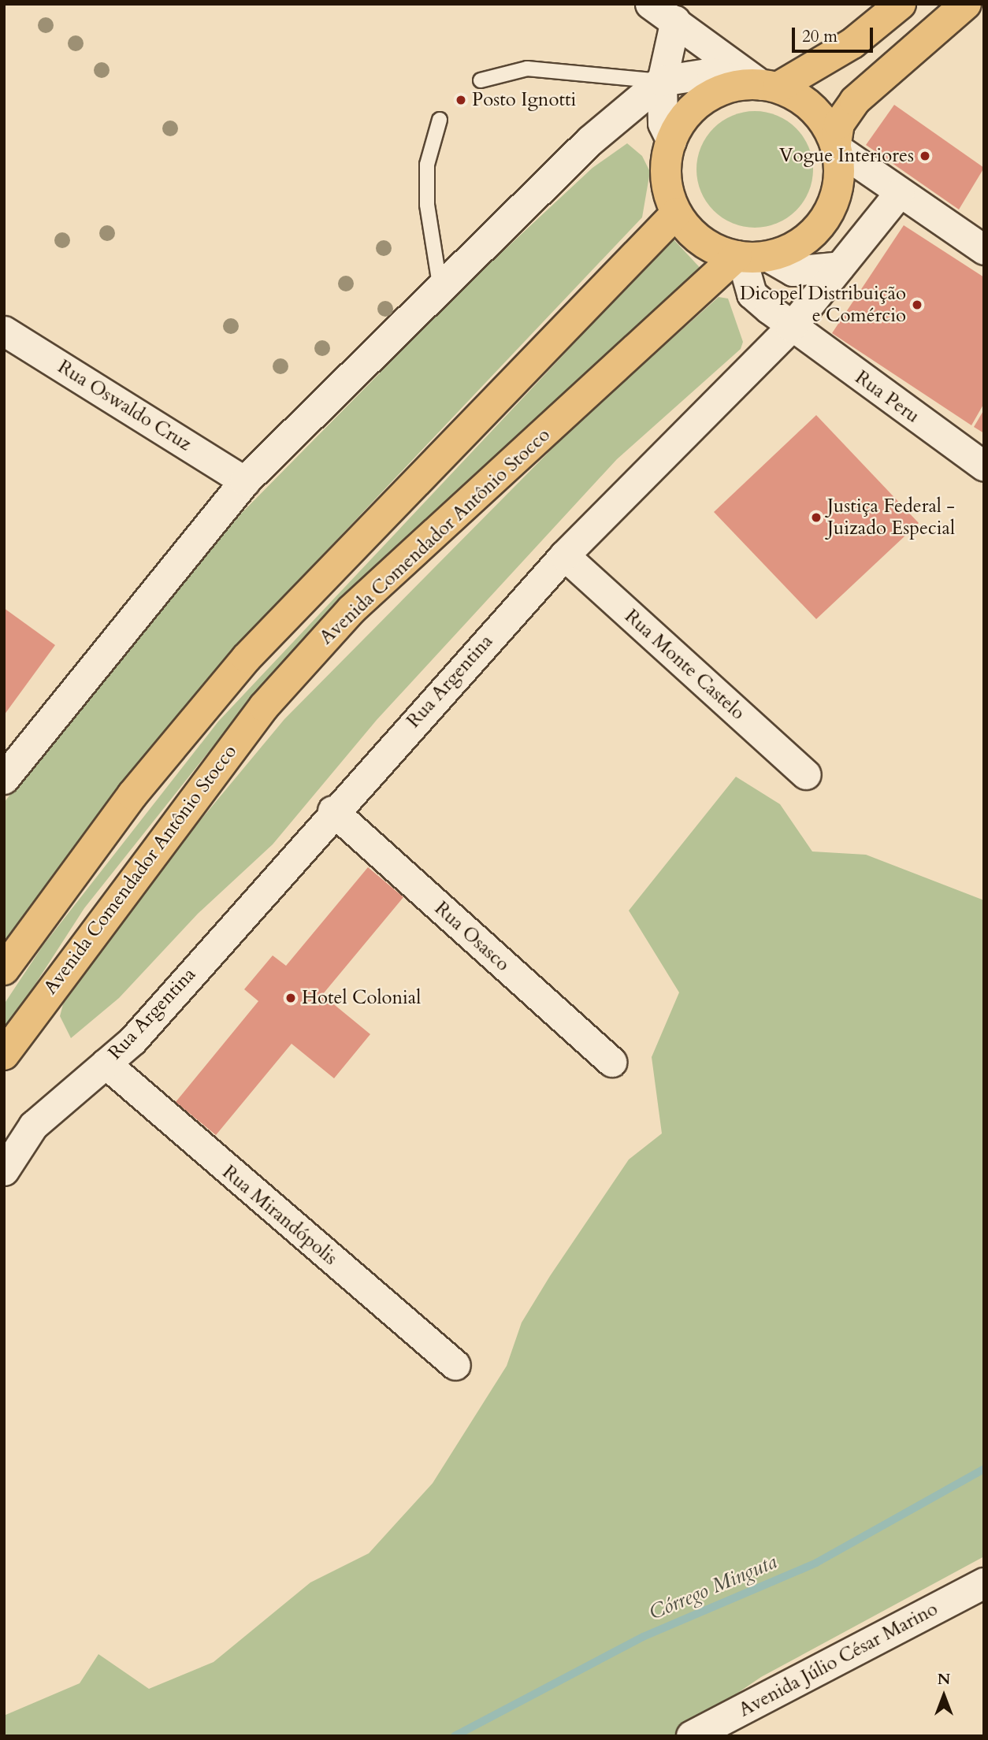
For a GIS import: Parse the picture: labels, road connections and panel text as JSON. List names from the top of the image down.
{
  "streets": {
    "main road": ["Avenida Comendador Antônio Stocco"],
    "street": [
      "Rua Peru",
      "Rua Oswaldo Cruz",
      "Rua Monte Castelo",
      "Rua Argentina",
      "Rua Osasco",
      "Rua Mirandópolis",
      "Avenida Júlio César Marino"
    ]
  },
  "crossings": [
    ["Rua Peru", "Avenida Comendador Antônio Stocco"],
    ["Rua Peru", "Rua Argentina"],
    ["Rua Monte Castelo", "Rua Argentina"],
    ["Rua Argentina", "Rua Osasco"],
    ["Rua Argentina", "Rua Mirandópolis"]
  ],
  "water": ["Córrego Minguta"],
  "places": [
    "Posto Ignotti",
    "Vogue Interiores",
    "Dicopel Distribuição e Comércio",
    "Justiça Federal - Juizado Especial",
    "Hotel Colonial"
  ],
  "scale_bar": "20 m",
  "north": "top"
}
